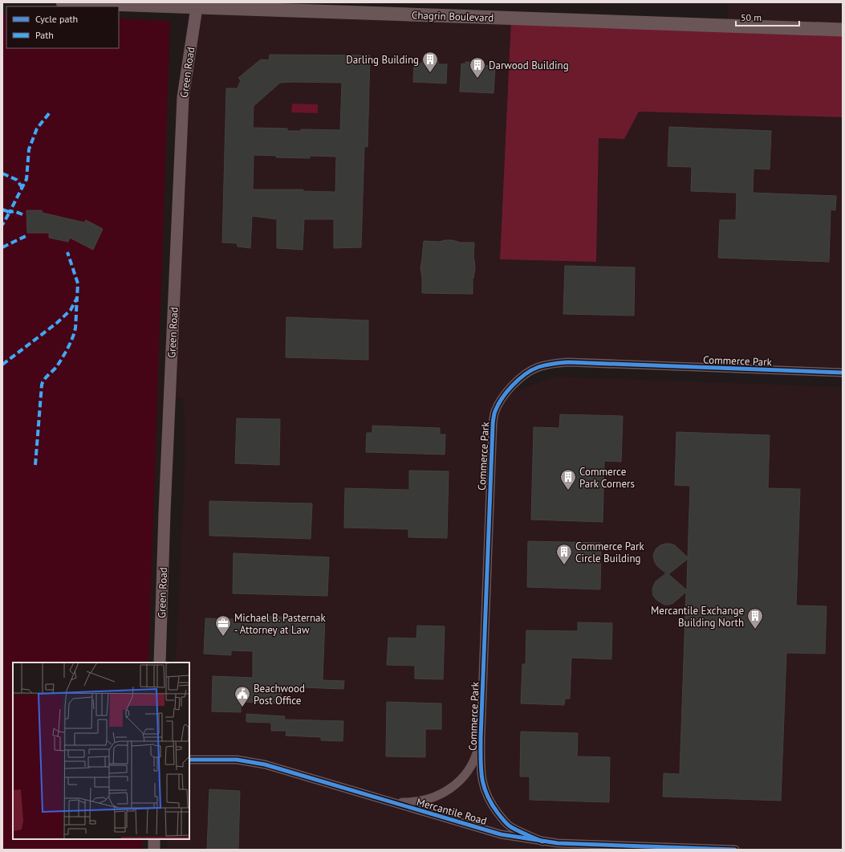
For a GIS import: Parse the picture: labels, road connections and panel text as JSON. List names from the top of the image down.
{
  "streets": {
    "main road": ["Chagrin Boulevard", "Green Road"],
    "street": ["Commerce Park", "Mercantile Road"]
  },
  "crossings": [
    ["Chagrin Boulevard", "Green Road"],
    ["Commerce Park", "Mercantile Road"]
  ],
  "places": {
    "building": [
      "Darling Building",
      "Darwood Building",
      "Commerce Park Corners",
      "Commerce Park Circle Building",
      "Mercantile Exchange Building North"
    ],
    "office": ["Michael B. Pasternak - Attorney at Law"],
    "public building": ["Beachwood Post Office"]
  },
  "legend": ["Cycle path", "Path"],
  "scale_bar": "50 m"
}
